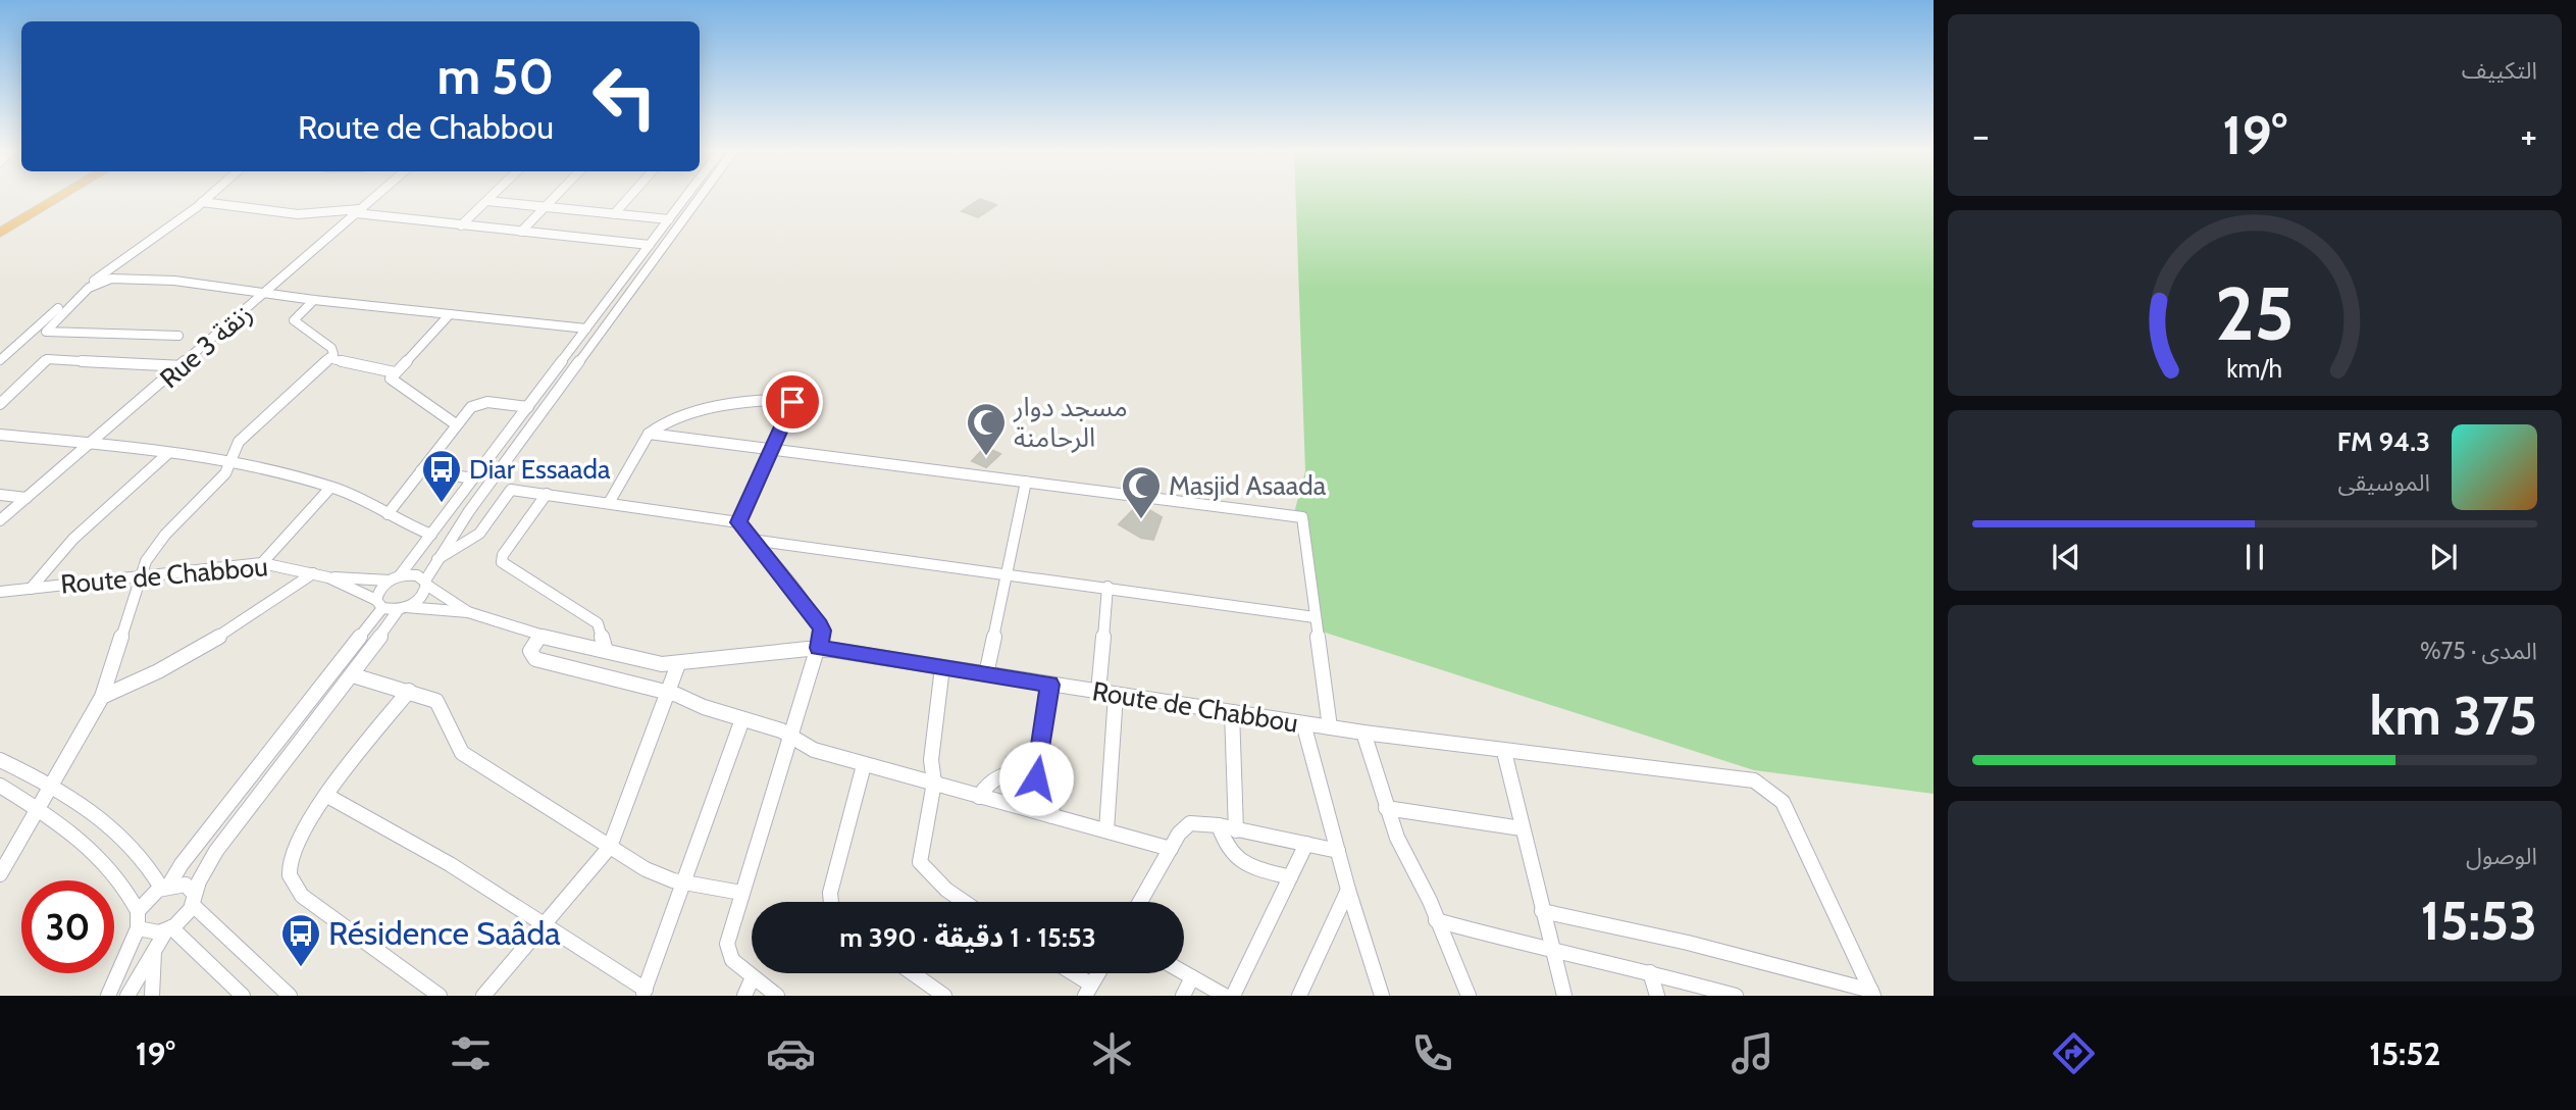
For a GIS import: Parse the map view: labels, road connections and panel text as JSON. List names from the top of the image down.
{
  "streets": {
    "street": ["Rue 3 زنقة", "Route de Chabbou"]
  },
  "places": {
    "mosque": ["مسجد دوار الرحامنة", "Masjid Asaada"],
    "bus stop": ["Diar Essaada", "Résidence Saâda"]
  },
  "page": {
    "tile": [
      "التكييف",
      ["المدى · 75%", "375 km"],
      ["الوصول", "15:53"]
    ],
    "turn": ["50 m", "Route de Chabbou"],
    "heat": ["−", "19°", "+"],
    "song": ["94.3 FM", "الموسيقى"],
    "limit": "30",
    "trip": "15:53 · 1 دقيقة · 390 m",
    "tabs": ["15:52", "19°"],
    "gauge": ["25", "km/h"]
  }
}
